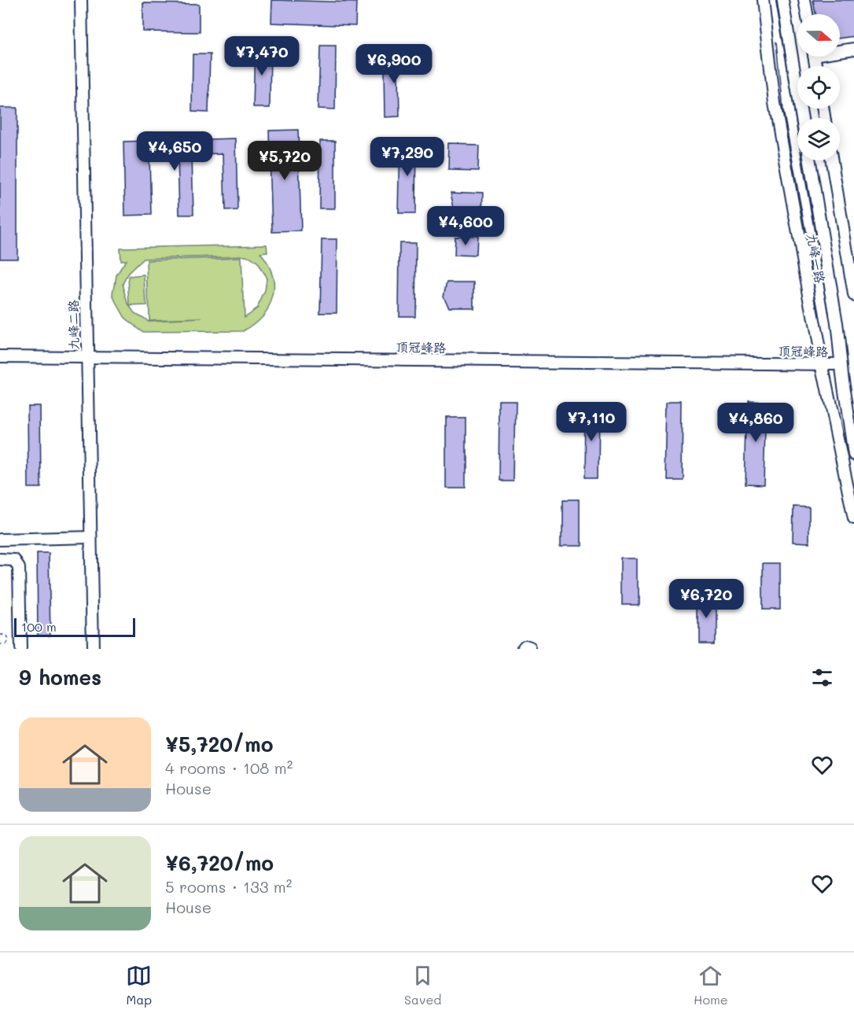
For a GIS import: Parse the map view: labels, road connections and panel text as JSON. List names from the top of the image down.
{
  "streets": {
    "street": ["九峰一路", "九峰二路", "顶冠峰路"]
  },
  "crossings": [
    ["九峰一路", "顶冠峰路"],
    ["九峰二路", "顶冠峰路"]
  ],
  "scale_bar": "100 m",
  "north": "right",
  "page": {
    "price": [
      "¥7,470",
      "¥6,900",
      "¥4,650",
      "¥7,290",
      "¥5,720",
      "¥4,600",
      "¥7,110",
      "¥4,860",
      "¥6,720"
    ],
    "scale": "100 m",
    "heading": "9 homes",
    "list": [
      {
        "name": "¥5,720/mo",
        "note": "4 rooms · 108 m² · House"
      },
      {
        "name": "¥6,720/mo",
        "note": "5 rooms · 133 m² · House"
      }
    ],
    "tabs": ["Map", "Saved", "Home"]
  }
}
